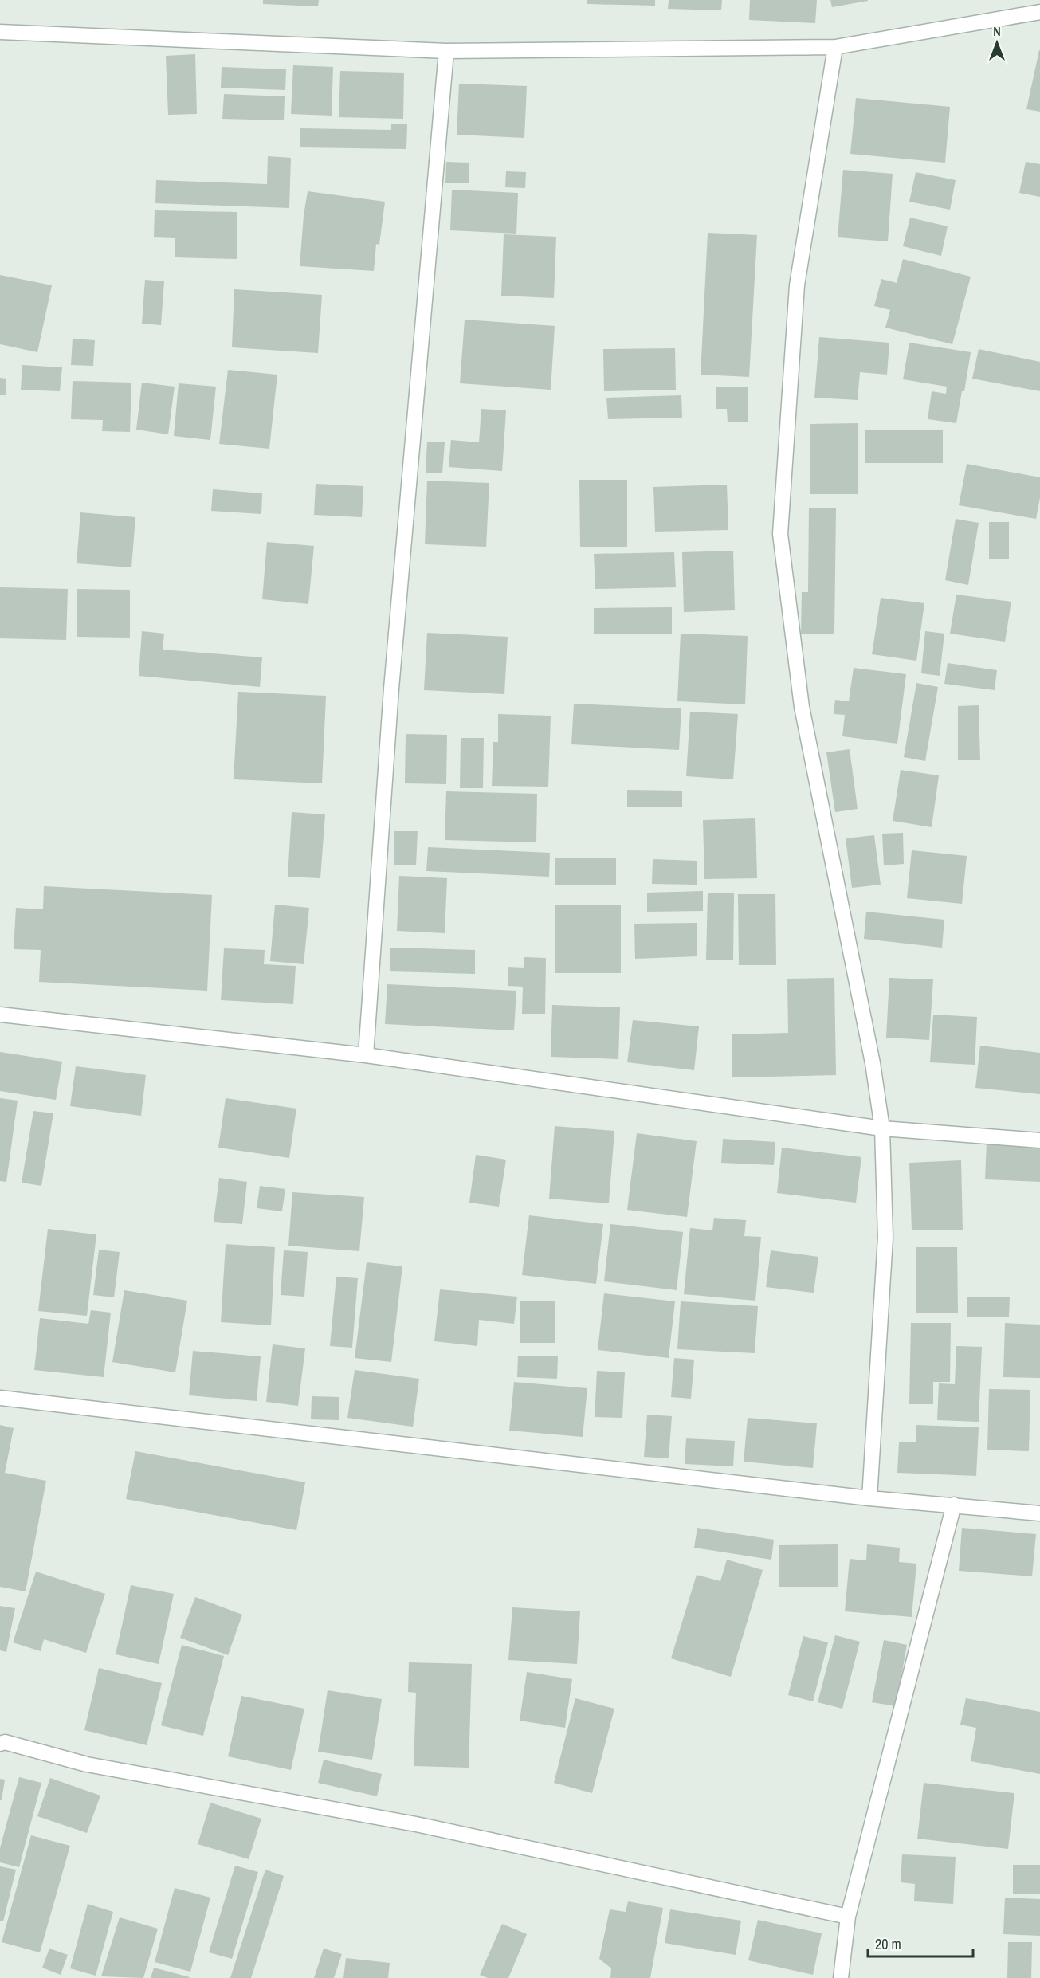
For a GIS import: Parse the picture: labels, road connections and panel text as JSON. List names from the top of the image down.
{
  "scale_bar": "20 m",
  "north": "top"
}
